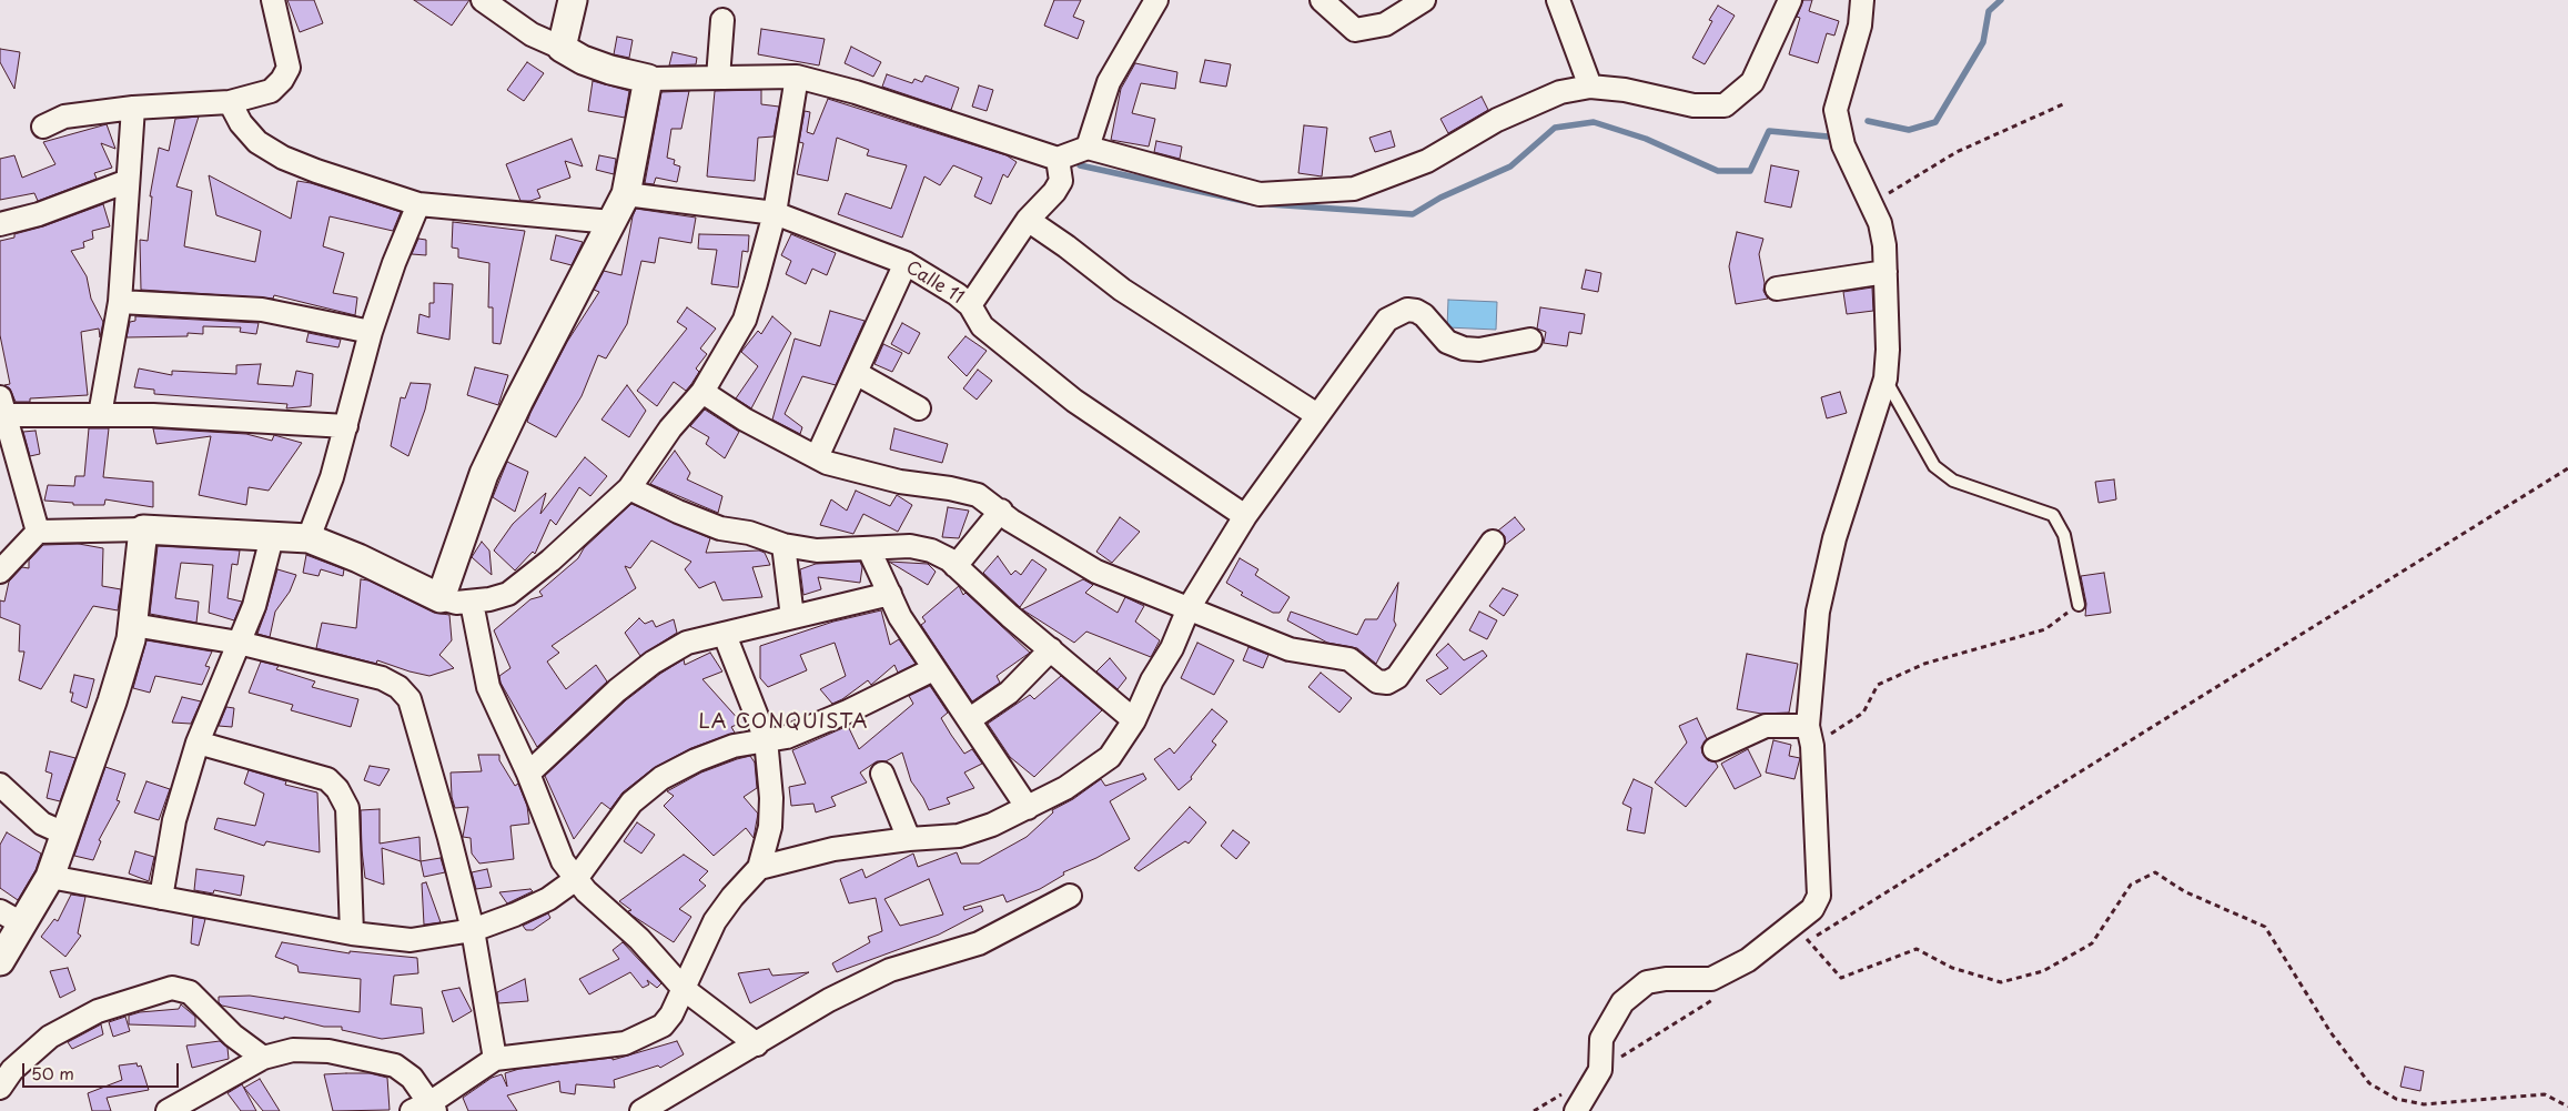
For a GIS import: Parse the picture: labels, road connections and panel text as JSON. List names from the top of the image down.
{
  "streets": {
    "street": ["Calle 11"]
  },
  "districts": ["LA CONQUISTA"],
  "scale_bar": "50 m"
}
